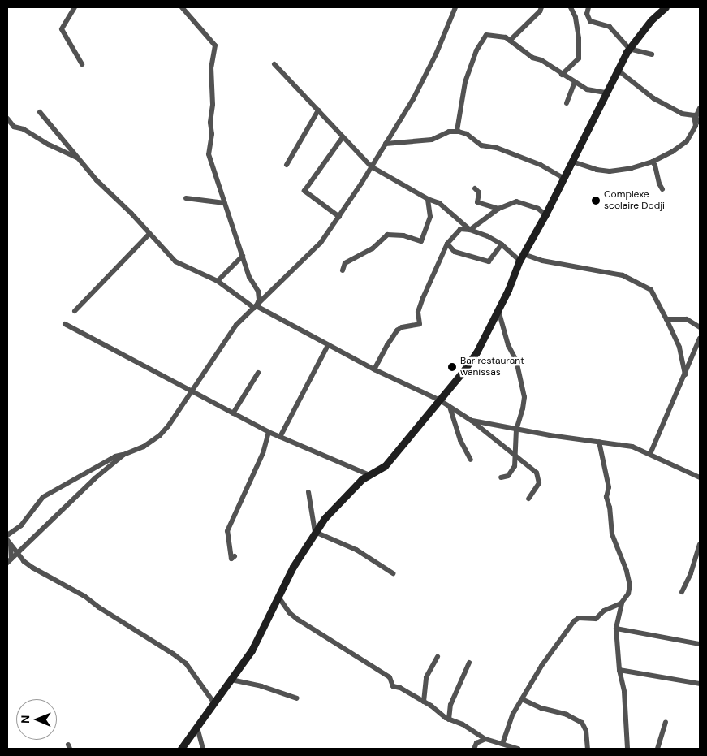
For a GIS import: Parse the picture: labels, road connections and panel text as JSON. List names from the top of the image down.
{
  "places": ["Complexe scolaire Dodji", "Bar restaurant wanissas"],
  "north": "left"
}
